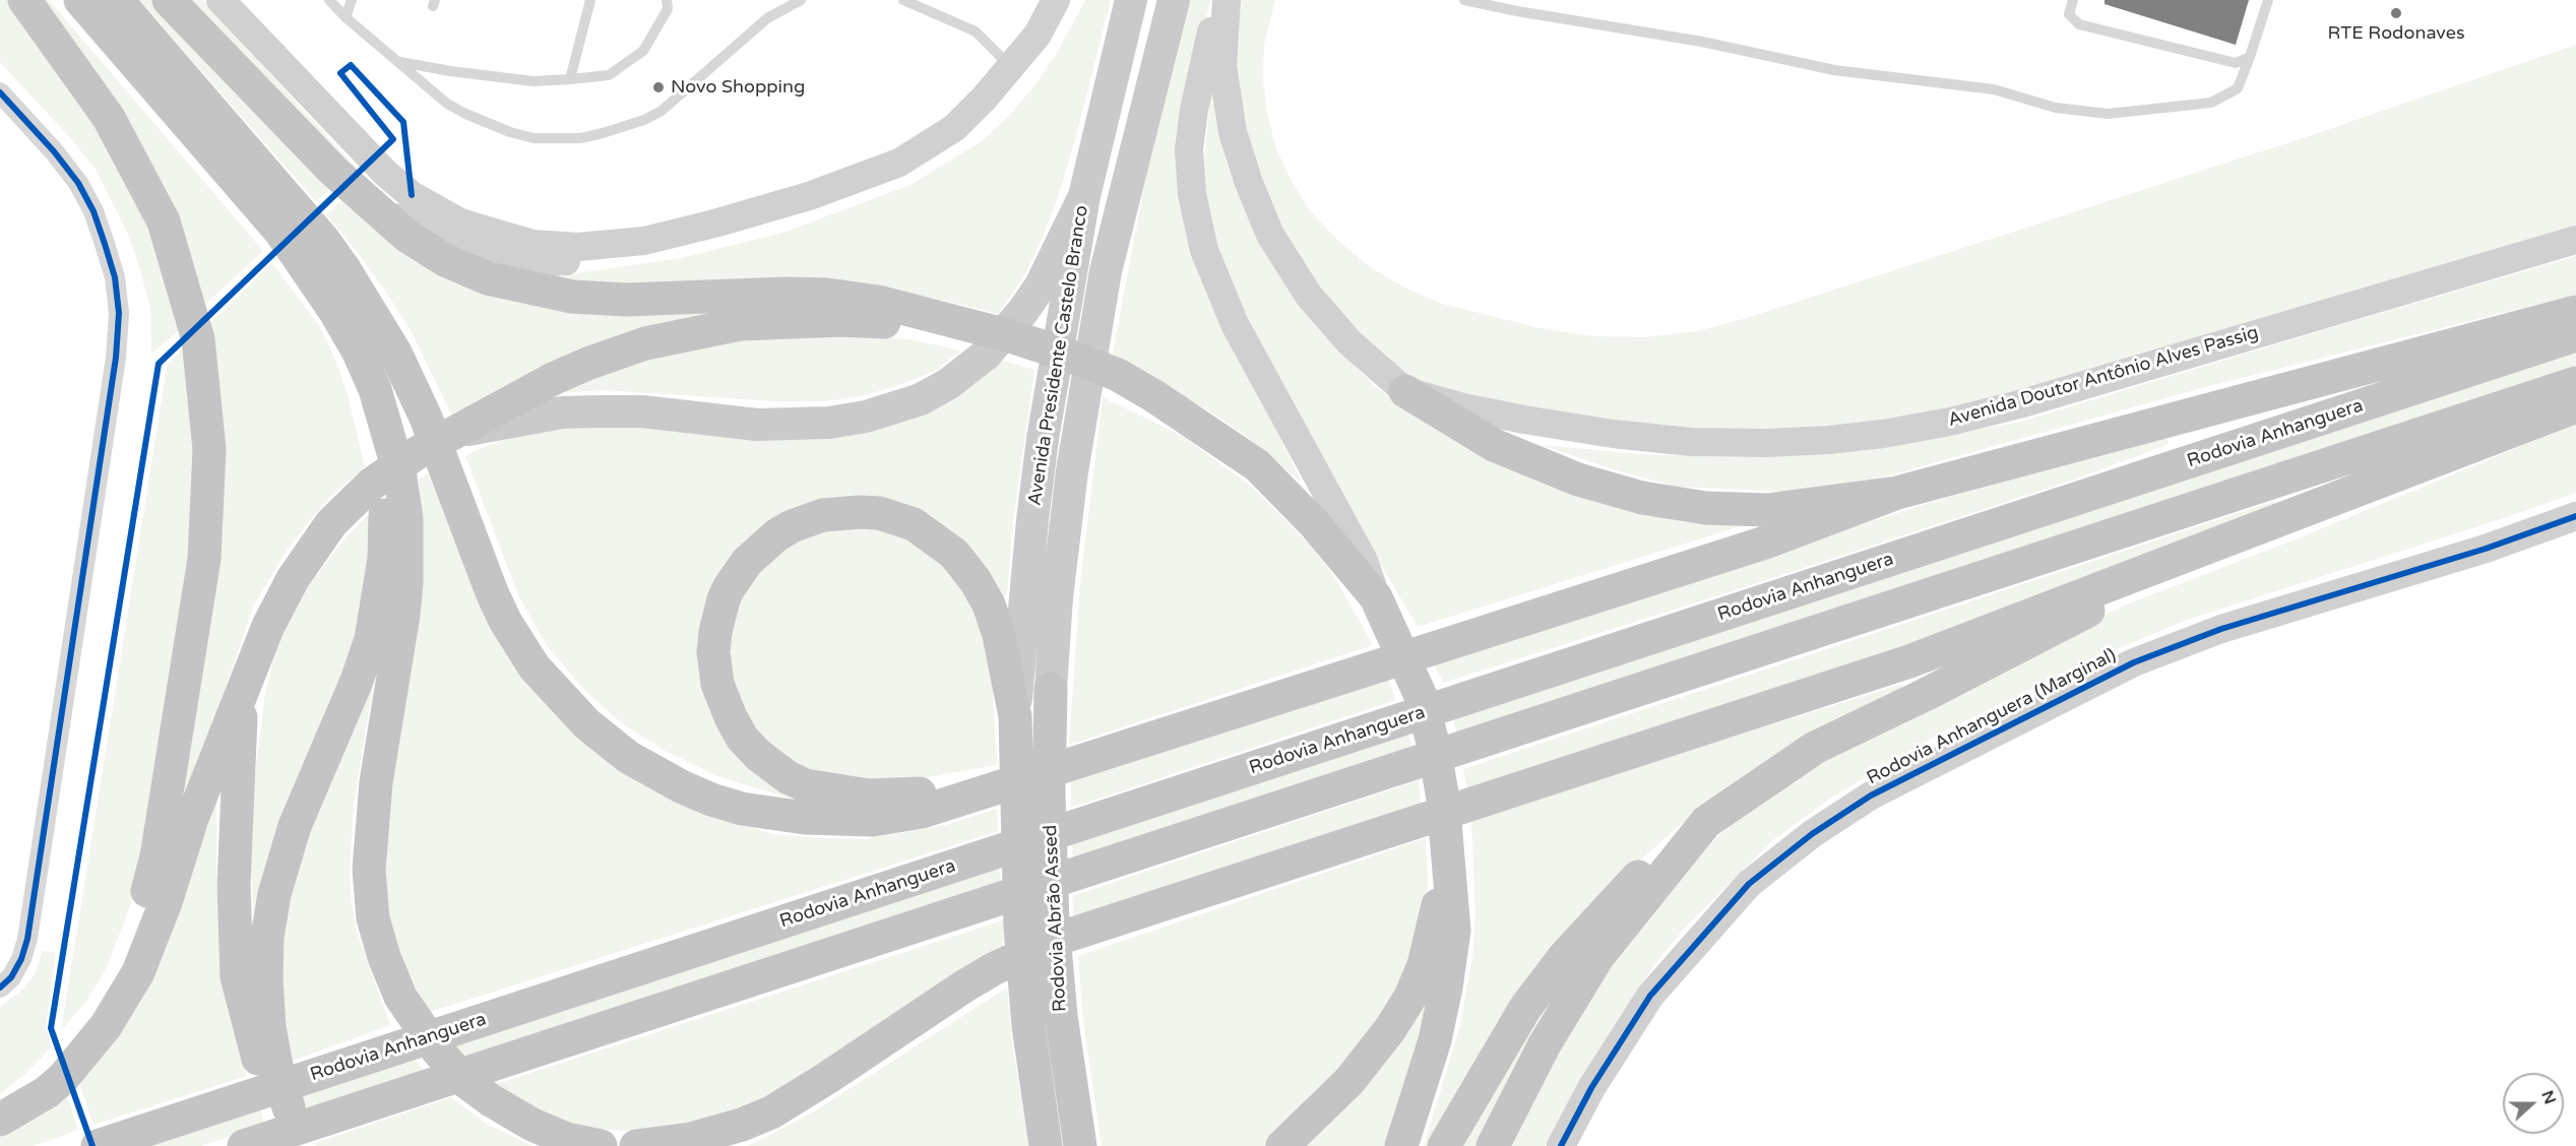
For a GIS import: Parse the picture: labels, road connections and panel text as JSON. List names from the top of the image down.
{
  "streets": {
    "highway": ["Rodovia Anhanguera", "Rodovia Abrão Assed"],
    "main road": ["Avenida Presidente Castelo Branco", "Avenida Doutor Antônio Alves Passig", "Rodovia Anhanguera (Marginal)"]
  },
  "crossings": [
    ["Avenida Presidente Castelo Branco", "Rodovia Abrão Assed"]
  ],
  "places": ["RTE Rodonaves", "Novo Shopping"],
  "north": "right"
}
